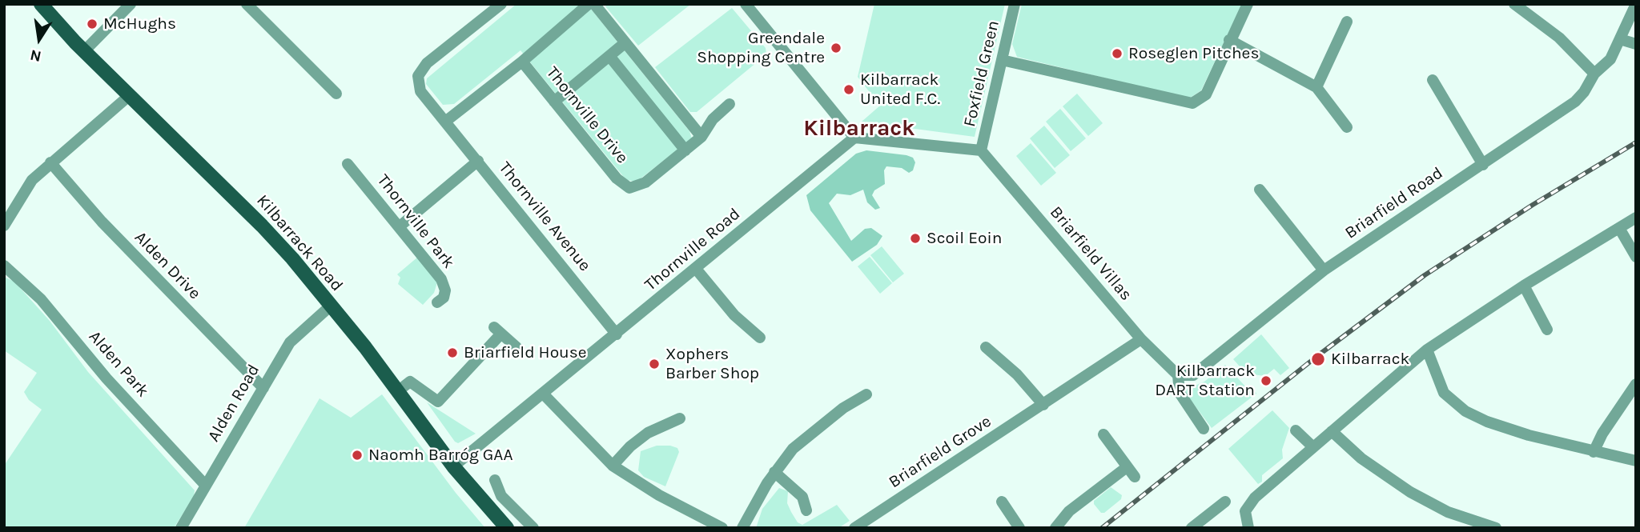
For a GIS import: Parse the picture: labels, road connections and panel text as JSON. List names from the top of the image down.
{
  "streets": {
    "main road": ["Kilbarrack Road"],
    "street": [
      "Foxfield Green",
      "Thornville Drive",
      "Briarfield Road",
      "Thornville Avenue",
      "Thornville Park",
      "Thornville Road",
      "Briarfield Villas",
      "Alden Drive",
      "Alden Park",
      "Alden Road",
      "Briarfield Grove"
    ]
  },
  "crossings": [
    ["Foxfield Green", "Briarfield Villas"],
    ["Briarfield Road", "Briarfield Villas"],
    ["Thornville Avenue", "Thornville Road"],
    ["Kilbarrack Road", "Thornville Road"],
    ["Kilbarrack Road", "Alden Road"],
    ["Briarfield Villas", "Briarfield Grove"],
    ["Alden Drive", "Alden Road"],
    ["Alden Park", "Alden Road"]
  ],
  "districts": ["Kilbarrack"],
  "places": [
    "McHughs",
    "Greendale Shopping Centre",
    "Roseglen Pitches",
    "Kilbarrack United F.C.",
    "Scoil Eoin",
    "Briarfield House",
    "Kilbarrack",
    "Xophers Barber Shop",
    "Kilbarrack DART Station",
    "Naomh Barróg GAA"
  ],
  "north": "bottom"
}
